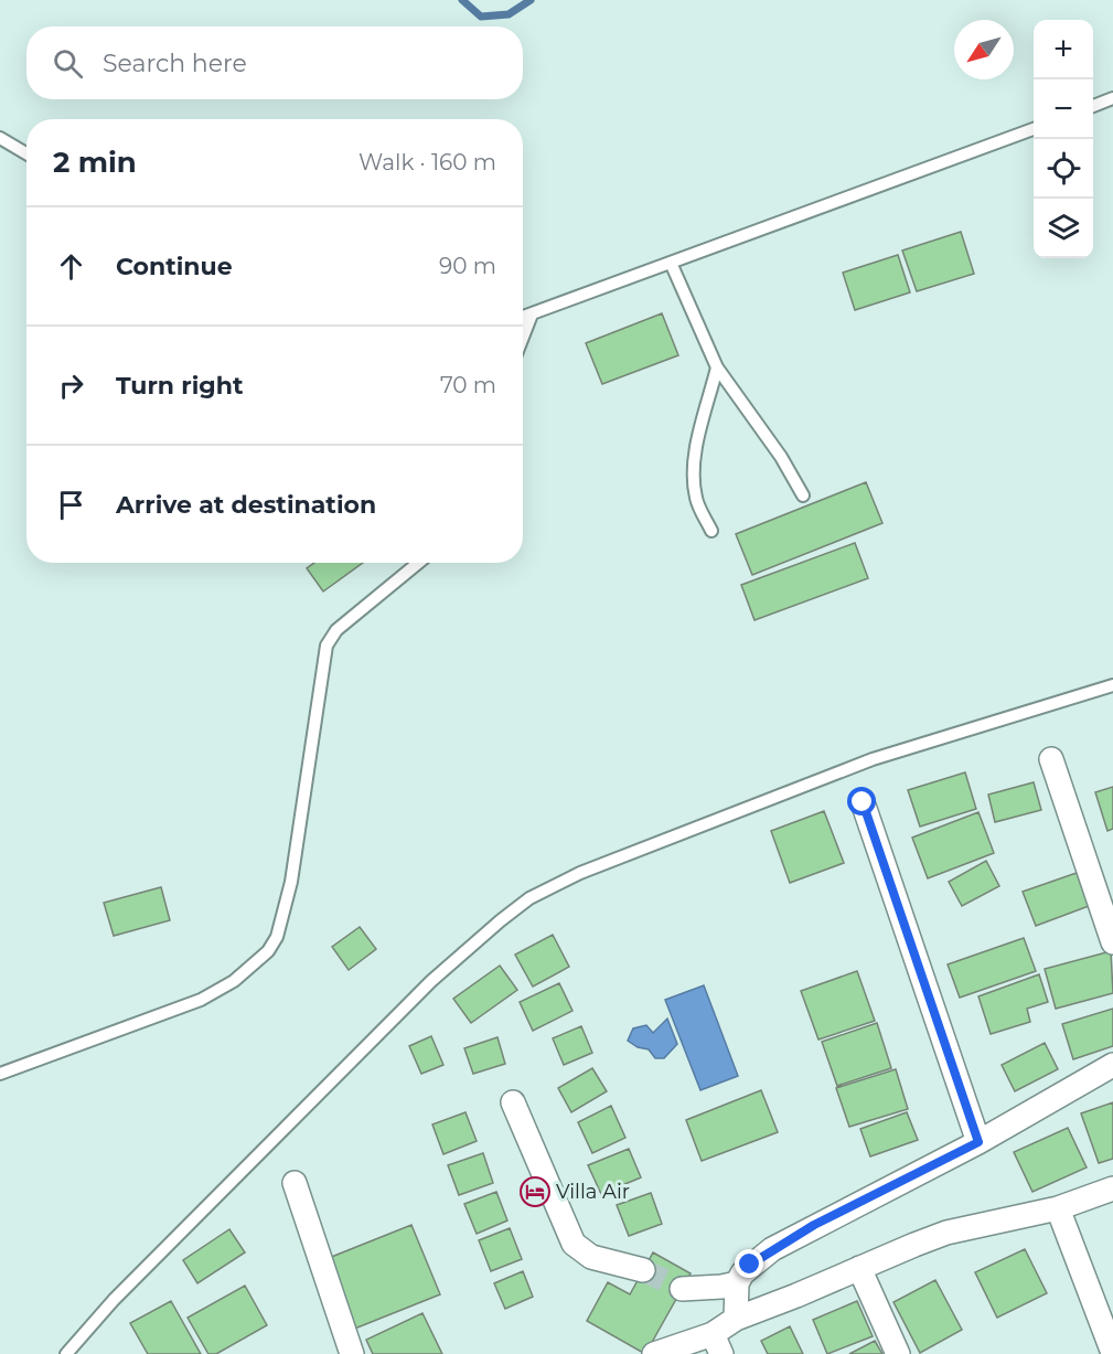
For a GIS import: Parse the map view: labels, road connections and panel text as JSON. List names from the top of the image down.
{
  "places": {
    "hotel": ["Villa Air"]
  },
  "north": "bottom left",
  "page": {
    "map_buttons": ["+", "−"],
    "search": "Search here",
    "heading": ["2 min", "Walk · 160 m"],
    "list": [
      ["Continue", "90 m"],
      ["Turn right", "70 m"],
      "Arrive at destination"
    ]
  }
}
